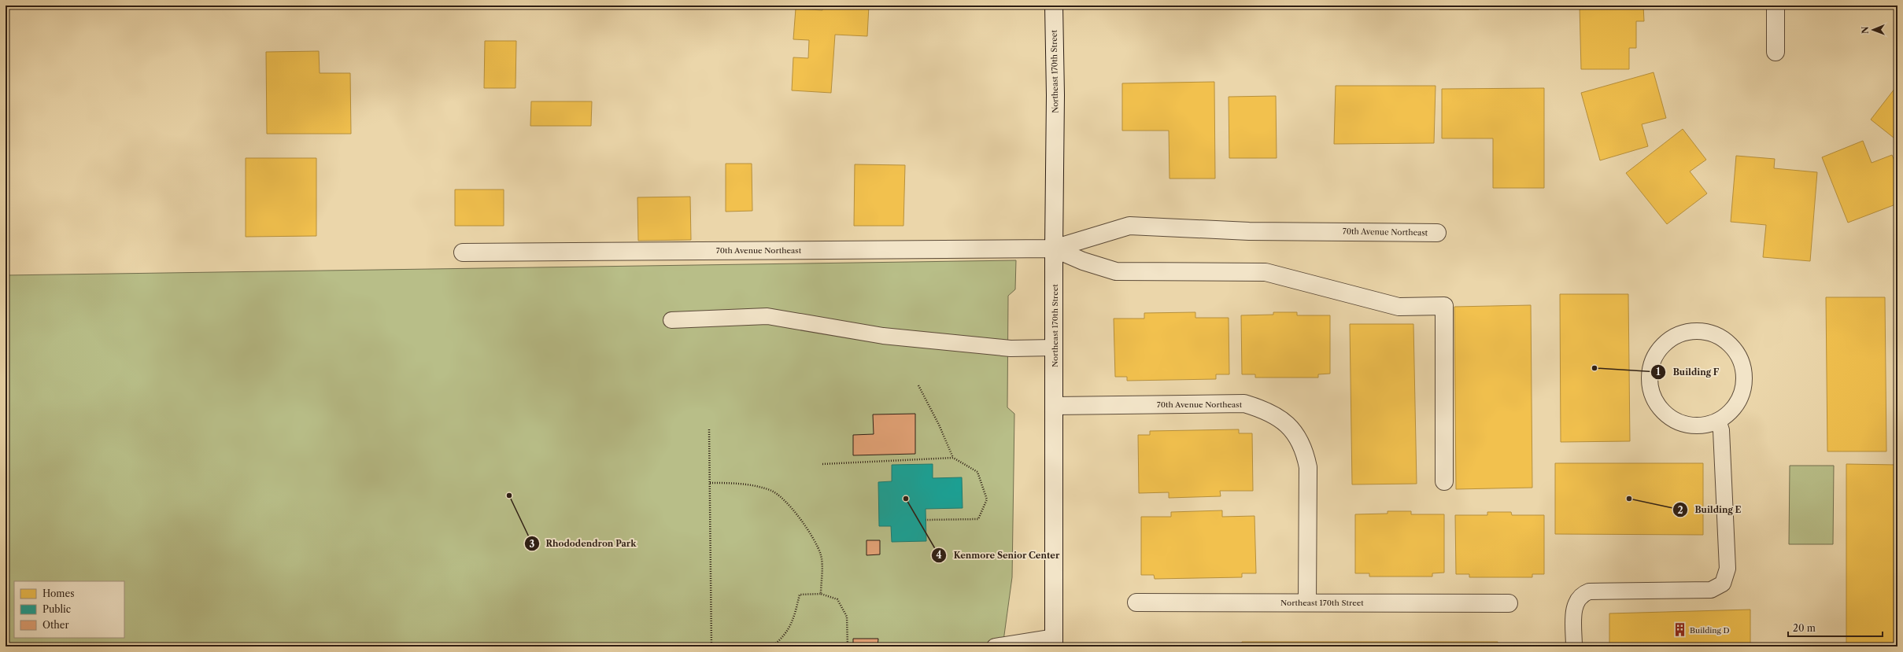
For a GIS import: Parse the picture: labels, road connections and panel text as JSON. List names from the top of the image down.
{
  "streets": {
    "street": ["Northeast 170th Street", "70th Avenue Northeast"]
  },
  "crossings": [
    ["Northeast 170th Street", "70th Avenue Northeast"]
  ],
  "places": {
    "other": [
      "Building F",
      "Rhododendron Park",
      "Kenmore Senior Center",
      "Building E"
    ],
    "building": ["Building D"]
  },
  "legend": ["Homes", "Public", "Other"],
  "scale_bar": "20 m",
  "north": "left"
}
